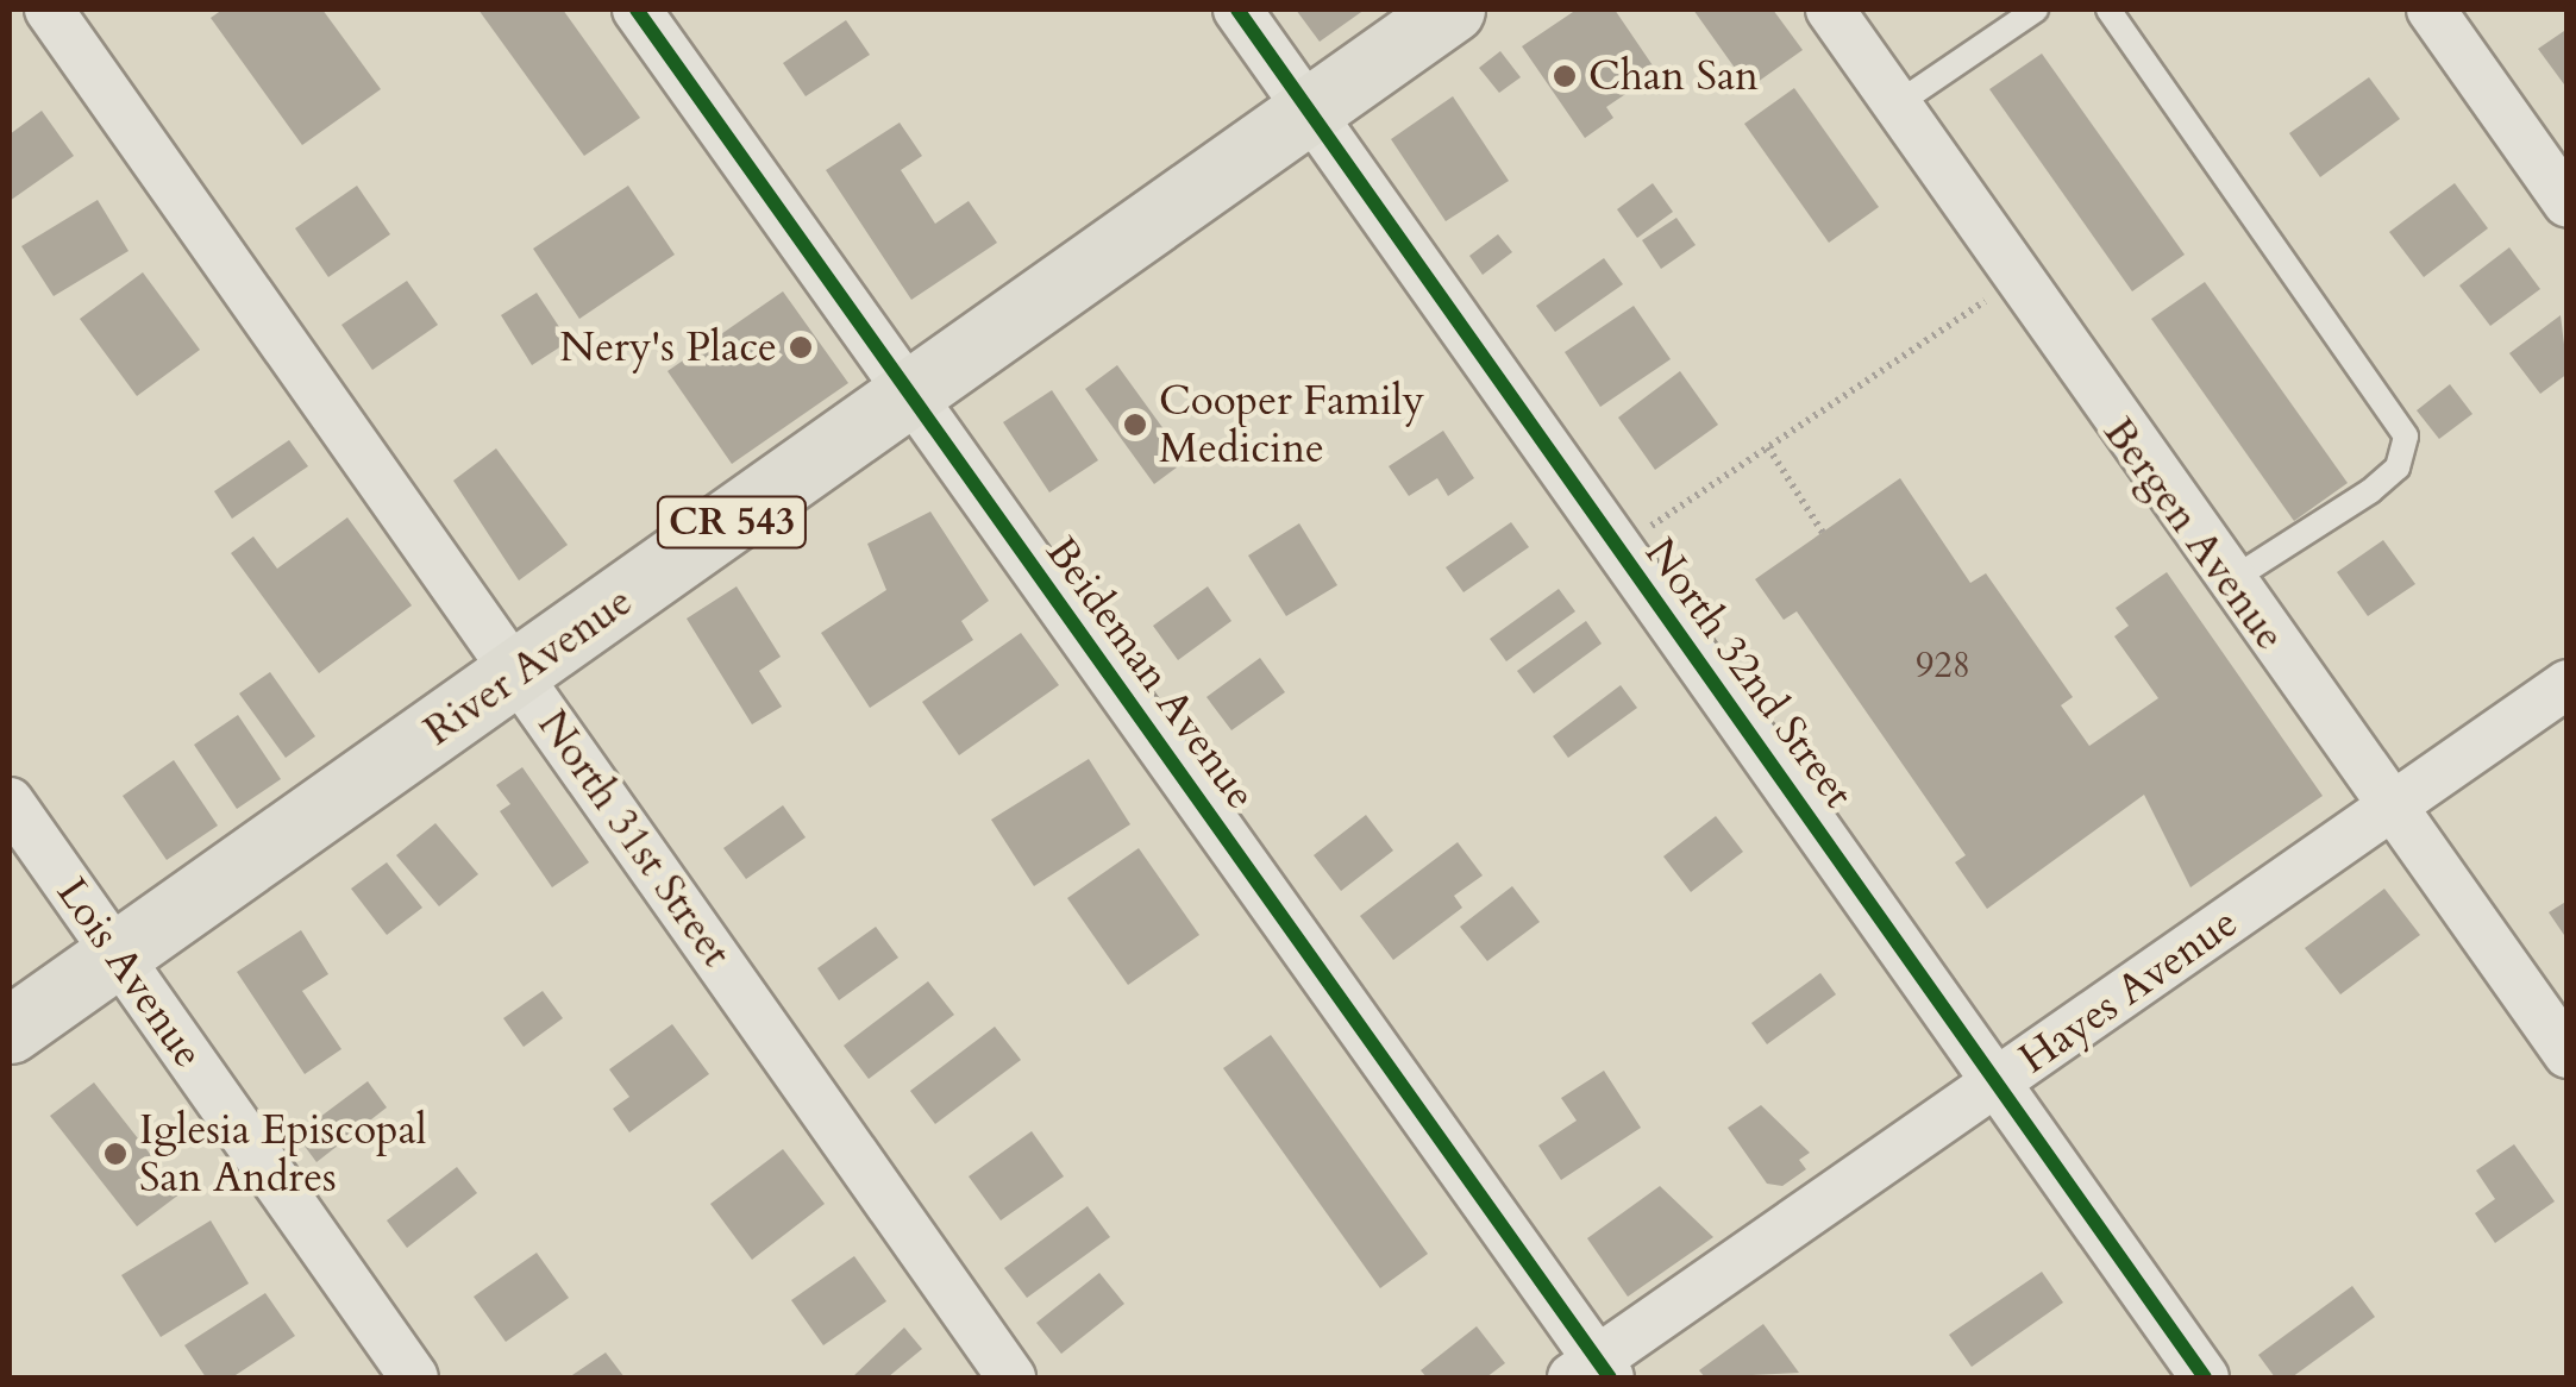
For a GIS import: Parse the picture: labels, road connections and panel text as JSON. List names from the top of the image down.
{
  "streets": {
    "main road": ["CR 543", "River Avenue"],
    "street": [
      "Bergen Avenue",
      "Beideman Avenue",
      "North 32nd Street",
      "North 31st Street",
      "Lois Avenue",
      "Hayes Avenue"
    ]
  },
  "crossings": [
    ["Bergen Avenue", "Hayes Avenue"],
    ["River Avenue", "Beideman Avenue"],
    ["River Avenue", "North 32nd Street"],
    ["River Avenue", "North 31st Street"],
    ["River Avenue", "Lois Avenue"],
    ["Beideman Avenue", "Hayes Avenue"],
    ["North 32nd Street", "Hayes Avenue"]
  ],
  "places": [
    "Chan San",
    "Nery's Place",
    "Cooper Family Medicine",
    "Iglesia Episcopal San Andres"
  ],
  "house_numbers": ["928"]
}
